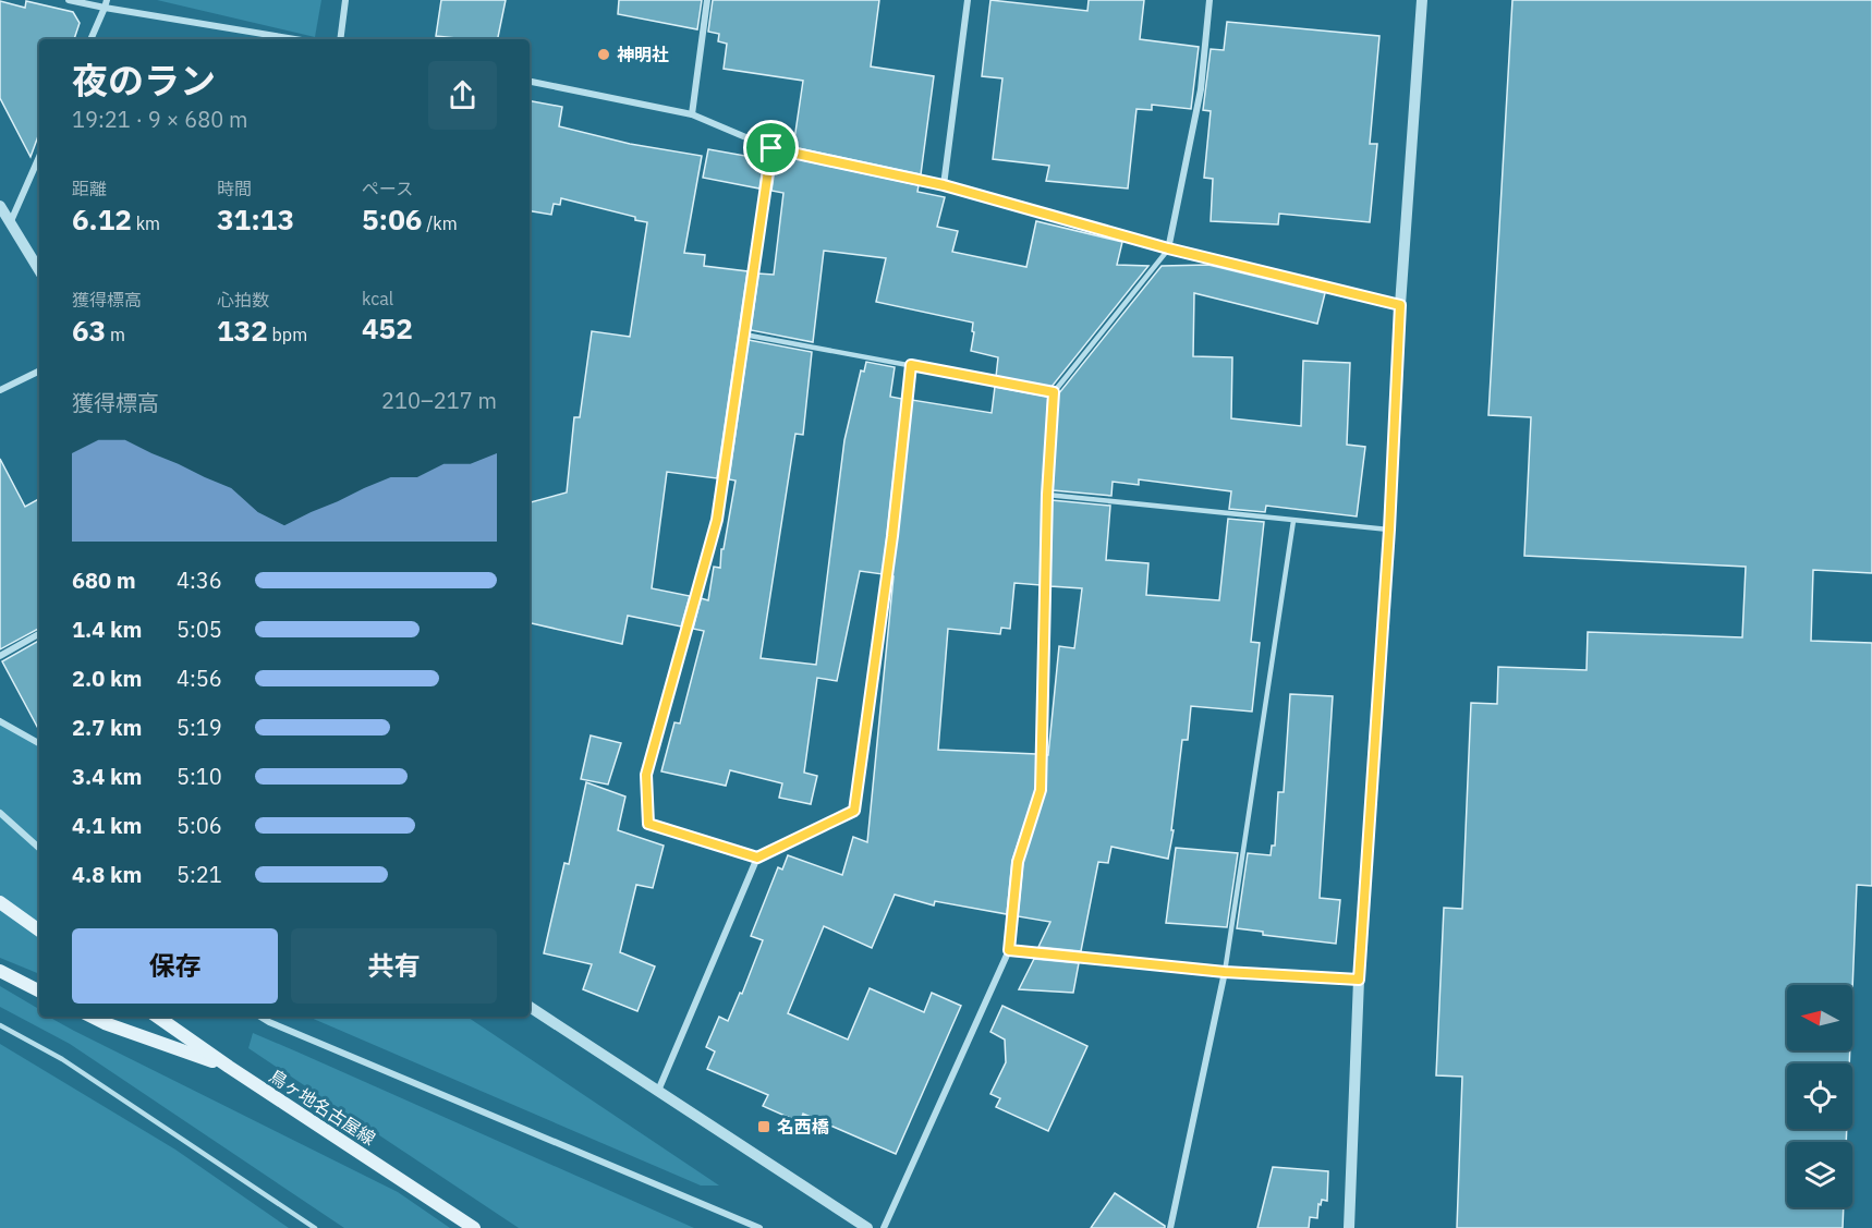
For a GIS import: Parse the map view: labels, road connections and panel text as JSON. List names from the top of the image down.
{
  "streets": {
    "main road": ["鳥ヶ地名古屋線"]
  },
  "places": {
    "other": ["神明社"],
    "transit": ["名西橋"]
  },
  "north": "left",
  "page": {
    "heading": ["夜のラン", "19:21 · 9 × 680 m"],
    "stats": [
      ["距離", "6.12 km"],
      ["時間", "31:13"],
      ["ペース", "5:06 /km"],
      ["獲得標高", "63 m"],
      ["心拍数", "132 bpm"],
      ["kcal", "452"]
    ],
    "chart": ["獲得標高", "210–217 m"],
    "list": [
      {
        "name": "680 m",
        "note": "4:36"
      },
      {
        "name": "1.4 km",
        "note": "5:05"
      },
      {
        "name": "2.0 km",
        "note": "4:56"
      },
      {
        "name": "2.7 km",
        "note": "5:19"
      },
      {
        "name": "3.4 km",
        "note": "5:10"
      },
      {
        "name": "4.1 km",
        "note": "5:06"
      },
      {
        "name": "4.8 km",
        "note": "5:21"
      }
    ],
    "buttons": ["保存", "共有"]
  }
}
